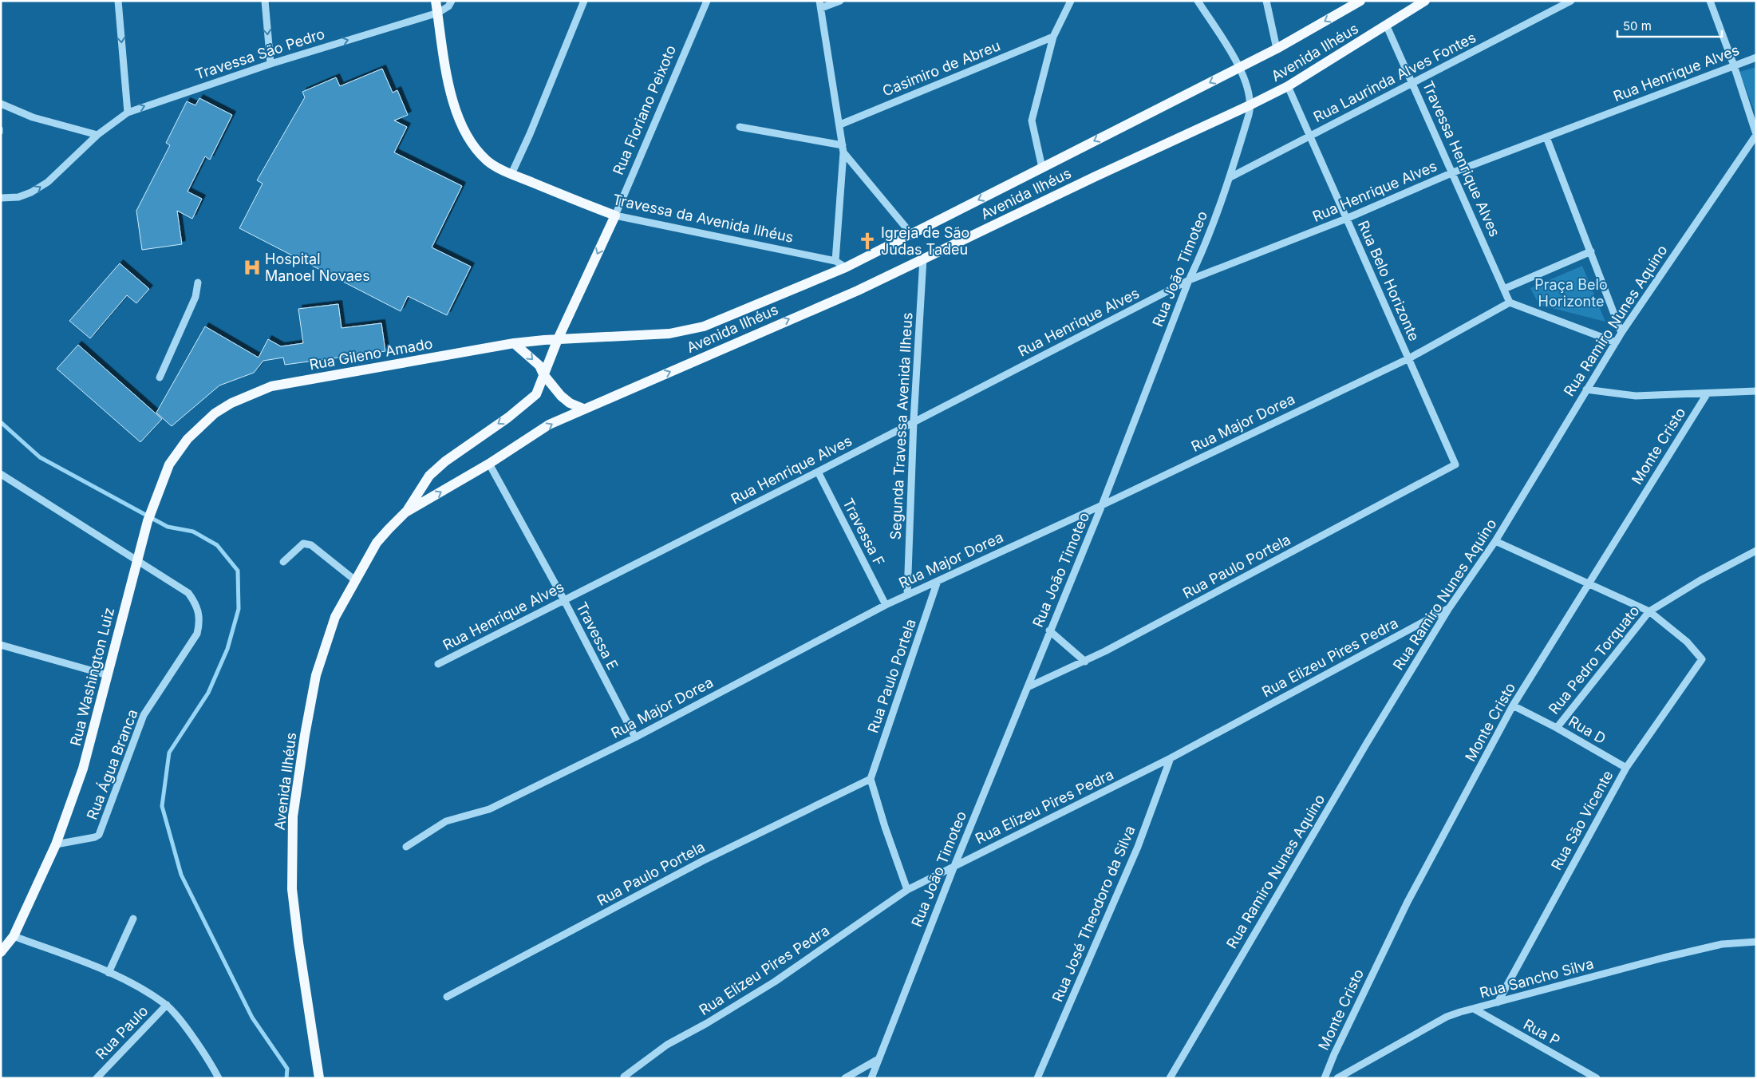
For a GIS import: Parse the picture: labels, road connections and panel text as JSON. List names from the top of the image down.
{
  "streets": {
    "main road": [
      "Avenida Ilhéus",
      "Rua Floriano Peixoto",
      "Travessa da Avenida Ilhéus",
      "Rua Gileno Amado",
      "Rua Washington Luiz"
    ],
    "street": [
      "Travessa São Pedro",
      "Casimiro de Abreu",
      "Rua Henrique Alves",
      "Rua Laurinda Alves Fontes",
      "Travessa Henrique Alves",
      "Rua João Timoteo",
      "Rua Belo Horizonte",
      "Rua Ramiro Nunes Aquino",
      "Rua Major Dorea",
      "Segunda Travessa Avenida Ilheus",
      "Monte Cristo",
      "Travessa F",
      "Rua Paulo Portela",
      "Travessa E",
      "Rua Elizeu Pires Pedra",
      "Rua Pedro Torquato",
      "Rua D",
      "Rua Água Branca",
      "Rua São Vicente",
      "Rua José Theodoro da Silva",
      "Rua Sancho Silva",
      "Rua Paulo",
      "Rua P"
    ]
  },
  "crossings": [
    ["Avenida Ilhéus", "Rua Floriano Peixoto"],
    ["Avenida Ilhéus", "Travessa Henrique Alves"],
    ["Avenida Ilhéus", "Travessa da Avenida Ilhéus"],
    ["Avenida Ilhéus", "Rua João Timoteo"],
    ["Avenida Ilhéus", "Rua Belo Horizonte"],
    ["Avenida Ilhéus", "Rua Gileno Amado"],
    ["Avenida Ilhéus", "Segunda Travessa Avenida Ilheus"],
    ["Avenida Ilhéus", "Travessa E"],
    ["Travessa São Pedro", "Travessa da Avenida Ilhéus"],
    ["Rua Henrique Alves", "Travessa Henrique Alves"],
    ["Rua Henrique Alves", "Rua João Timoteo"],
    ["Rua Henrique Alves", "Rua Belo Horizonte"],
    ["Rua Henrique Alves", "Segunda Travessa Avenida Ilheus"],
    ["Rua Henrique Alves", "Travessa F"],
    ["Rua Henrique Alves", "Travessa E"],
    ["Rua Laurinda Alves Fontes", "Travessa Henrique Alves"],
    ["Rua Laurinda Alves Fontes", "Rua João Timoteo"],
    ["Rua Laurinda Alves Fontes", "Rua Belo Horizonte"],
    ["Rua Floriano Peixoto", "Travessa da Avenida Ilhéus"],
    ["Rua Floriano Peixoto", "Rua Gileno Amado"],
    ["Travessa Henrique Alves", "Rua Major Dorea"],
    ["Rua João Timoteo", "Rua Major Dorea"],
    ["Rua João Timoteo", "Rua Paulo Portela"],
    ["Rua João Timoteo", "Rua Elizeu Pires Pedra"],
    ["Rua Belo Horizonte", "Rua Major Dorea"],
    ["Rua Belo Horizonte", "Rua Paulo Portela"],
    ["Rua Ramiro Nunes Aquino", "Rua Elizeu Pires Pedra"],
    ["Rua Gileno Amado", "Rua Washington Luiz"],
    ["Rua Major Dorea", "Segunda Travessa Avenida Ilheus"],
    ["Rua Major Dorea", "Travessa F"],
    ["Rua Major Dorea", "Rua Paulo Portela"],
    ["Rua Major Dorea", "Travessa E"],
    ["Monte Cristo", "Rua D"],
    ["Rua Elizeu Pires Pedra", "Rua José Theodoro da Silva"],
    ["Rua Pedro Torquato", "Rua D"],
    ["Rua Pedro Torquato", "Rua São Vicente"],
    ["Rua Washington Luiz", "Rua Água Branca"],
    ["Rua D", "Rua São Vicente"],
    ["Rua São Vicente", "Rua Sancho Silva"],
    ["Rua Sancho Silva", "Rua P"]
  ],
  "one_way": ["Travessa São Pedro", "Rua Floriano Peixoto"],
  "parks": ["Praça Belo Horizonte"],
  "places": {
    "church": ["Igreja de São Judas Tadeu"],
    "hospital": ["Hospital Manoel Novaes"]
  },
  "scale_bar": "50 m"
}
